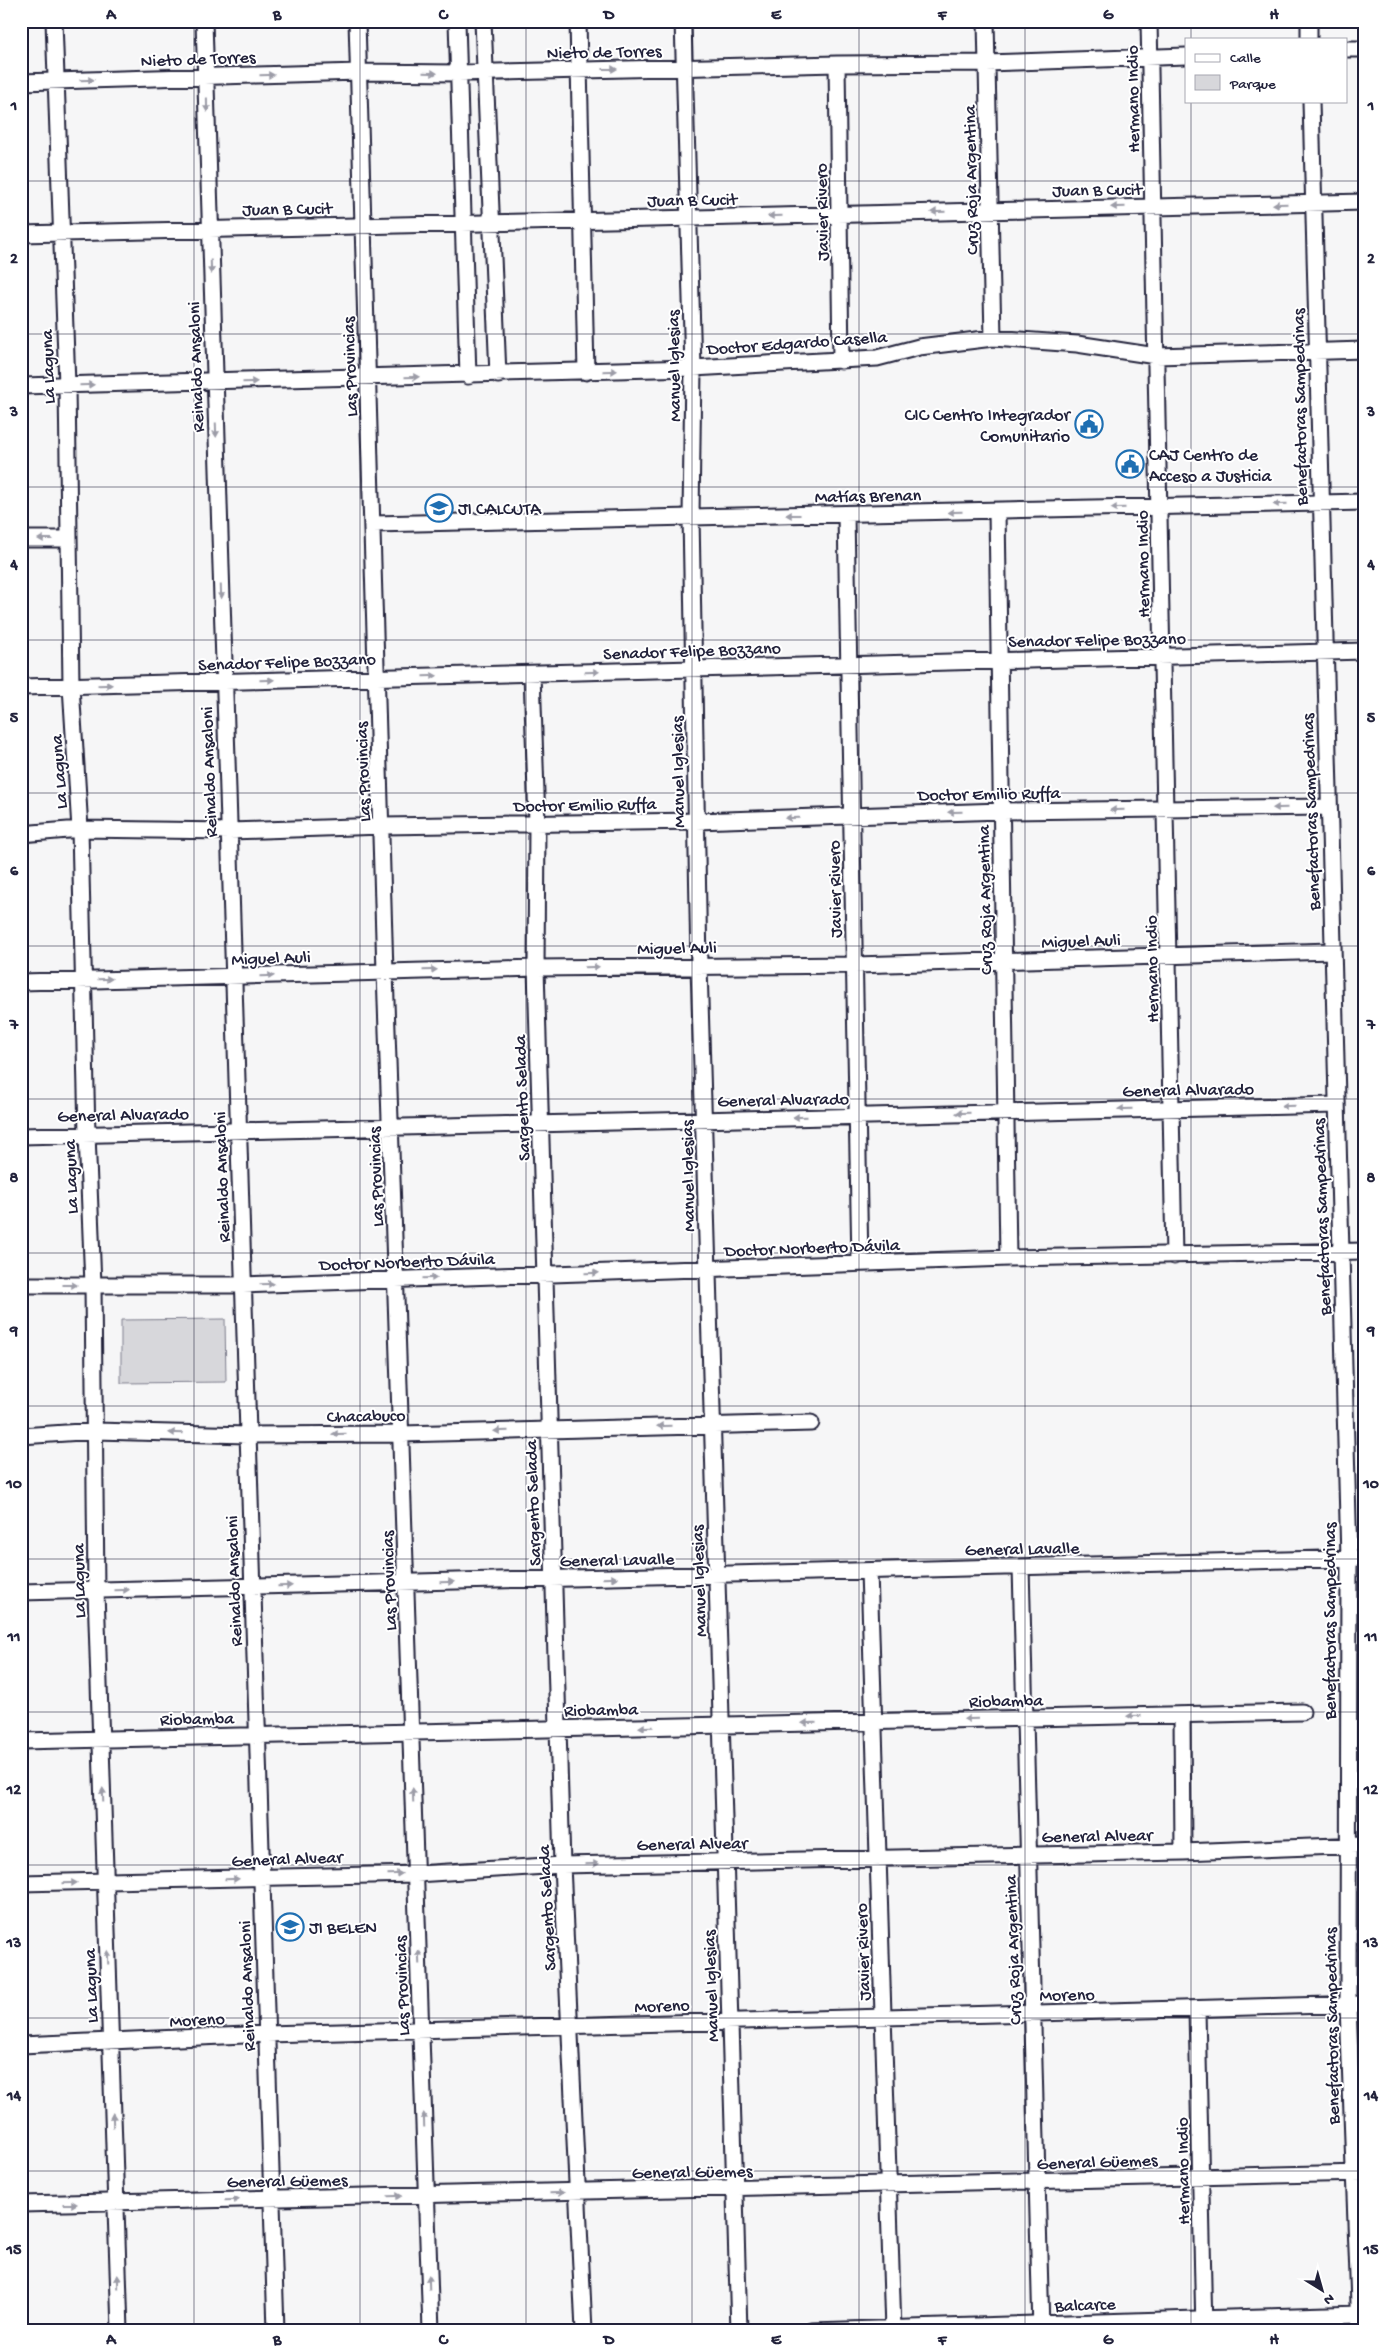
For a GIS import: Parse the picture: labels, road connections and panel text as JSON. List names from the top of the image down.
{
  "streets": {
    "street": [
      "Nieto de Torres",
      "Hermano Indio",
      "Cruz Roja Argentina",
      "Juan B Cucit",
      "Javier Rivero",
      "Doctor Edgardo Casella",
      "Manuel Iglesias",
      "La Laguna",
      "Reinaldo Ansaloni",
      "Las Provincias",
      "Benefactoras Sampedrinas",
      "Matías Brenan",
      "Senador Felipe Bozzano",
      "Doctor Emilio Ruffa",
      "Miguel Auli",
      "General Alvarado",
      "Sargento Selada",
      "Doctor Norberto Dávila",
      "Chacabuco",
      "General Lavalle",
      "Riobamba",
      "General Alvear",
      "Moreno",
      "General Güemes",
      "Balcarce"
    ]
  },
  "crossings": [
    ["Nieto de Torres", "Hermano Indio"],
    ["Nieto de Torres", "Cruz Roja Argentina"],
    ["Nieto de Torres", "Javier Rivero"],
    ["Nieto de Torres", "Manuel Iglesias"],
    ["Nieto de Torres", "La Laguna"],
    ["Nieto de Torres", "Reinaldo Ansaloni"],
    ["Nieto de Torres", "Las Provincias"],
    ["Hermano Indio", "Juan B Cucit"],
    ["Hermano Indio", "Doctor Edgardo Casella"],
    ["Hermano Indio", "Matías Brenan"],
    ["Hermano Indio", "Senador Felipe Bozzano"],
    ["Hermano Indio", "Doctor Emilio Ruffa"],
    ["Hermano Indio", "Miguel Auli"],
    ["Hermano Indio", "General Alvarado"],
    ["Hermano Indio", "Doctor Norberto Dávila"],
    ["Hermano Indio", "Moreno"],
    ["Hermano Indio", "General Güemes"],
    ["Hermano Indio", "Balcarce"],
    ["Cruz Roja Argentina", "Juan B Cucit"],
    ["Cruz Roja Argentina", "Doctor Edgardo Casella"],
    ["Cruz Roja Argentina", "Matías Brenan"],
    ["Cruz Roja Argentina", "Senador Felipe Bozzano"],
    ["Cruz Roja Argentina", "Doctor Emilio Ruffa"],
    ["Cruz Roja Argentina", "Miguel Auli"],
    ["Cruz Roja Argentina", "General Alvarado"],
    ["Cruz Roja Argentina", "Doctor Norberto Dávila"],
    ["Cruz Roja Argentina", "General Lavalle"],
    ["Cruz Roja Argentina", "Riobamba"],
    ["Cruz Roja Argentina", "General Alvear"],
    ["Cruz Roja Argentina", "Moreno"],
    ["Cruz Roja Argentina", "General Güemes"],
    ["Cruz Roja Argentina", "Balcarce"],
    ["Juan B Cucit", "Javier Rivero"],
    ["Juan B Cucit", "Manuel Iglesias"],
    ["Juan B Cucit", "La Laguna"],
    ["Juan B Cucit", "Reinaldo Ansaloni"],
    ["Juan B Cucit", "Las Provincias"],
    ["Juan B Cucit", "Benefactoras Sampedrinas"],
    ["Javier Rivero", "Doctor Edgardo Casella"],
    ["Javier Rivero", "Matías Brenan"],
    ["Javier Rivero", "Senador Felipe Bozzano"],
    ["Javier Rivero", "Doctor Emilio Ruffa"],
    ["Javier Rivero", "Miguel Auli"],
    ["Javier Rivero", "General Alvarado"],
    ["Javier Rivero", "Doctor Norberto Dávila"],
    ["Javier Rivero", "General Lavalle"],
    ["Javier Rivero", "Riobamba"],
    ["Javier Rivero", "General Alvear"],
    ["Javier Rivero", "Moreno"],
    ["Javier Rivero", "General Güemes"],
    ["Javier Rivero", "Balcarce"],
    ["Doctor Edgardo Casella", "Manuel Iglesias"],
    ["Doctor Edgardo Casella", "La Laguna"],
    ["Doctor Edgardo Casella", "Reinaldo Ansaloni"],
    ["Doctor Edgardo Casella", "Las Provincias"],
    ["Doctor Edgardo Casella", "Benefactoras Sampedrinas"],
    ["Manuel Iglesias", "Matías Brenan"],
    ["Manuel Iglesias", "Senador Felipe Bozzano"],
    ["Manuel Iglesias", "Doctor Emilio Ruffa"],
    ["Manuel Iglesias", "Miguel Auli"],
    ["Manuel Iglesias", "General Alvarado"],
    ["Manuel Iglesias", "Doctor Norberto Dávila"],
    ["Manuel Iglesias", "Chacabuco"],
    ["Manuel Iglesias", "General Lavalle"],
    ["Manuel Iglesias", "Riobamba"],
    ["Manuel Iglesias", "General Alvear"],
    ["Manuel Iglesias", "Moreno"],
    ["Manuel Iglesias", "General Güemes"],
    ["La Laguna", "Senador Felipe Bozzano"],
    ["La Laguna", "Doctor Emilio Ruffa"],
    ["La Laguna", "Miguel Auli"],
    ["La Laguna", "General Alvarado"],
    ["La Laguna", "Doctor Norberto Dávila"],
    ["La Laguna", "Chacabuco"],
    ["La Laguna", "General Lavalle"],
    ["La Laguna", "Riobamba"],
    ["La Laguna", "General Alvear"],
    ["La Laguna", "Moreno"],
    ["La Laguna", "General Güemes"],
    ["Reinaldo Ansaloni", "Senador Felipe Bozzano"],
    ["Reinaldo Ansaloni", "Doctor Emilio Ruffa"],
    ["Reinaldo Ansaloni", "Miguel Auli"],
    ["Reinaldo Ansaloni", "General Alvarado"],
    ["Reinaldo Ansaloni", "Doctor Norberto Dávila"],
    ["Reinaldo Ansaloni", "Chacabuco"],
    ["Reinaldo Ansaloni", "General Lavalle"],
    ["Reinaldo Ansaloni", "Riobamba"],
    ["Reinaldo Ansaloni", "General Alvear"],
    ["Reinaldo Ansaloni", "Moreno"],
    ["Reinaldo Ansaloni", "General Güemes"],
    ["Las Provincias", "Matías Brenan"],
    ["Las Provincias", "Senador Felipe Bozzano"],
    ["Las Provincias", "Doctor Emilio Ruffa"],
    ["Las Provincias", "Miguel Auli"],
    ["Las Provincias", "General Alvarado"],
    ["Las Provincias", "Doctor Norberto Dávila"],
    ["Las Provincias", "Chacabuco"],
    ["Las Provincias", "General Lavalle"],
    ["Las Provincias", "Riobamba"],
    ["Las Provincias", "General Alvear"],
    ["Las Provincias", "Moreno"],
    ["Las Provincias", "General Güemes"],
    ["Benefactoras Sampedrinas", "Matías Brenan"],
    ["Benefactoras Sampedrinas", "Senador Felipe Bozzano"],
    ["Benefactoras Sampedrinas", "Doctor Emilio Ruffa"],
    ["Benefactoras Sampedrinas", "Miguel Auli"],
    ["Benefactoras Sampedrinas", "General Alvarado"],
    ["Benefactoras Sampedrinas", "Doctor Norberto Dávila"],
    ["Benefactoras Sampedrinas", "General Lavalle"],
    ["Benefactoras Sampedrinas", "General Alvear"],
    ["Benefactoras Sampedrinas", "Moreno"],
    ["Benefactoras Sampedrinas", "General Güemes"],
    ["Benefactoras Sampedrinas", "Balcarce"],
    ["Senador Felipe Bozzano", "Sargento Selada"],
    ["Doctor Emilio Ruffa", "Sargento Selada"],
    ["Miguel Auli", "Sargento Selada"],
    ["General Alvarado", "Sargento Selada"],
    ["Sargento Selada", "Doctor Norberto Dávila"],
    ["Sargento Selada", "Chacabuco"],
    ["Sargento Selada", "General Lavalle"],
    ["Sargento Selada", "Riobamba"],
    ["Sargento Selada", "General Alvear"],
    ["Sargento Selada", "Moreno"],
    ["Sargento Selada", "General Güemes"]
  ],
  "one_way": [
    "Nieto de Torres",
    "Juan B Cucit",
    "Doctor Edgardo Casella",
    "Matías Brenan",
    "Senador Felipe Bozzano",
    "Doctor Emilio Ruffa",
    "Miguel Auli",
    "General Alvarado",
    "Doctor Norberto Dávila",
    "Chacabuco",
    "General Lavalle",
    "Riobamba",
    "General Alvear",
    "General Güemes"
  ],
  "places": {
    "public building": ["CIC Centro Integrador Comunitario", "CAJ Centro de Acceso a Justicia"],
    "school or university": ["JI CALCUTA", "JI BELEN"]
  },
  "legend": ["Calle", "Parque"],
  "north": "bottom right",
  "grid": {
    "columns": [
      "A",
      "B",
      "C",
      "D",
      "E",
      "F",
      "G",
      "H"
    ],
    "rows": [
      "1",
      "2",
      "3",
      "4",
      "5",
      "6",
      "7",
      "8",
      "9",
      "10",
      "11",
      "12",
      "13",
      "14",
      "15"
    ]
  }
}
